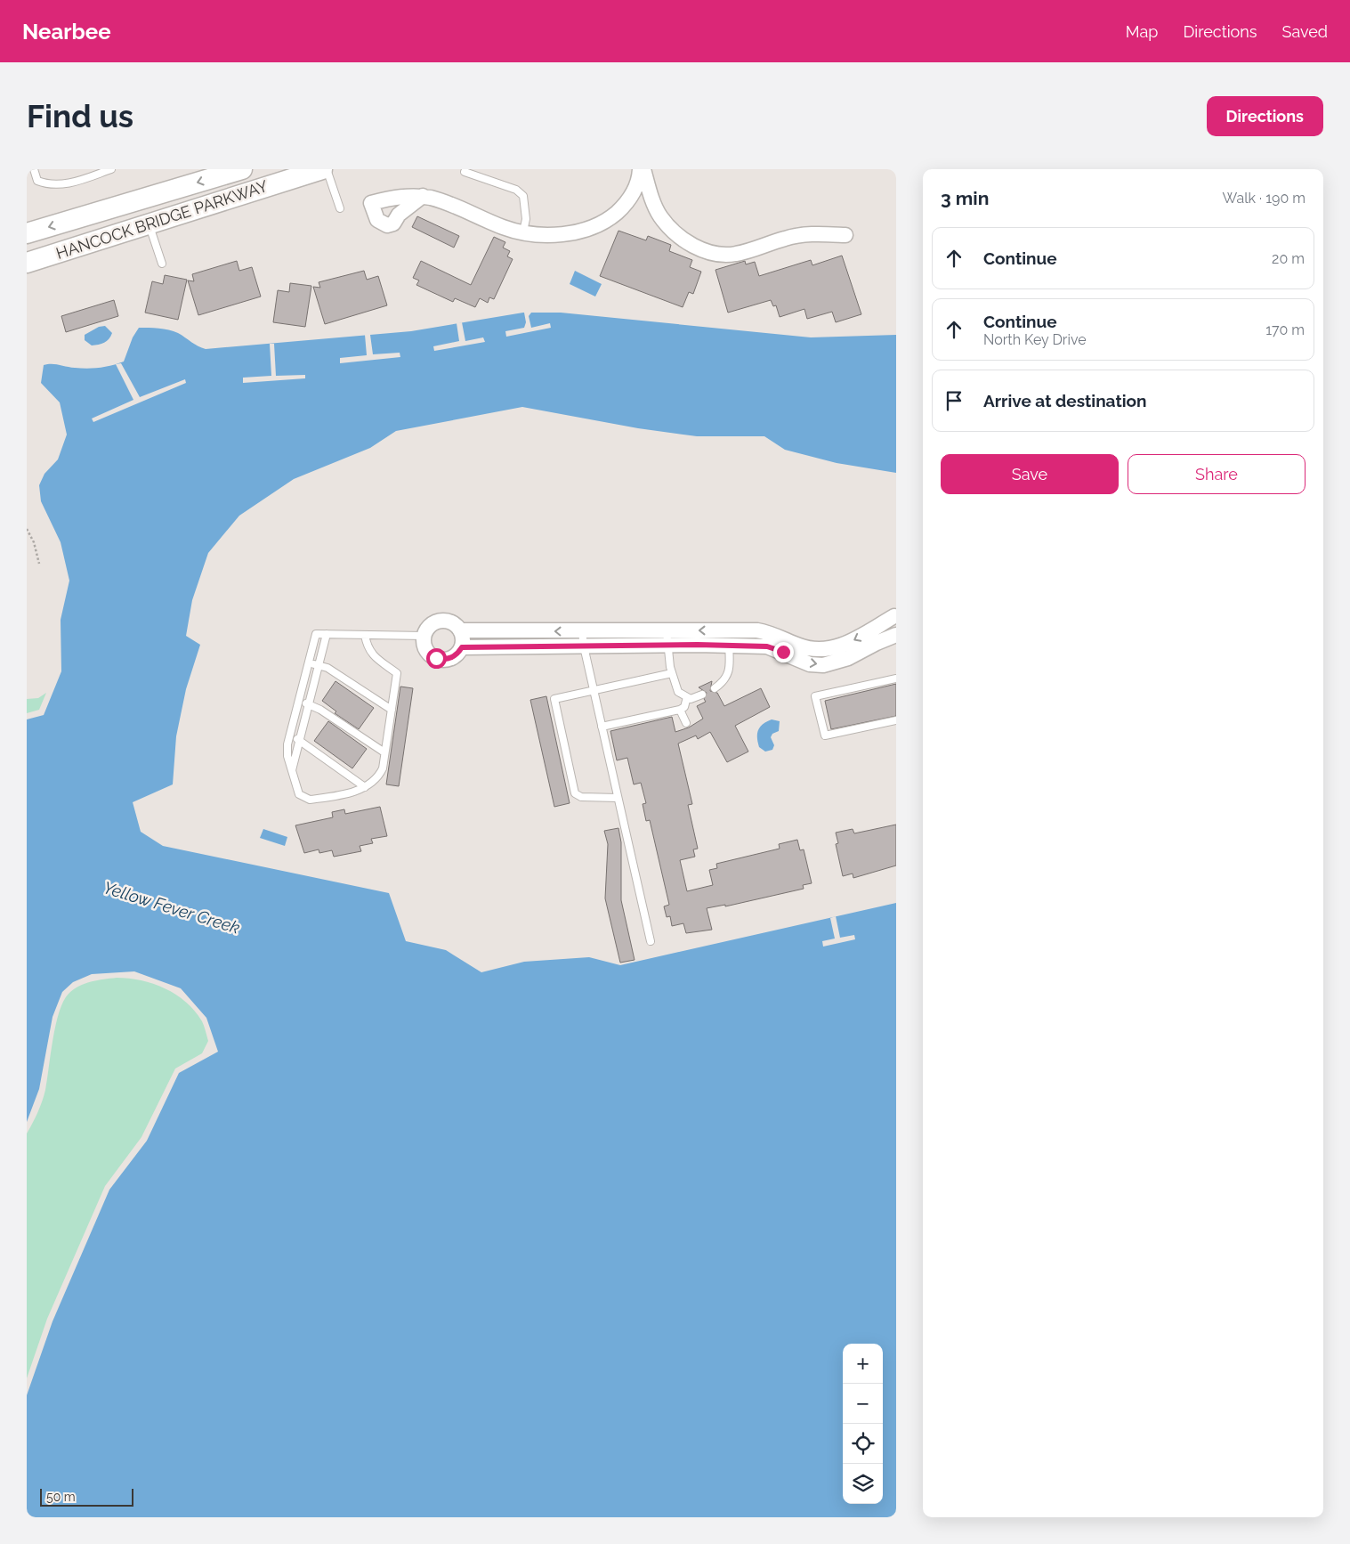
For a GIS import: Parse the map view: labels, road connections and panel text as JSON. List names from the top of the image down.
{
  "streets": {
    "main road": ["HANCOCK BRIDGE PARKWAY"]
  },
  "water": ["Yellow Fever Creek"],
  "scale_bar": "50 m",
  "page": {
    "header": "Nearbee",
    "nav": ["Map", "Directions", "Saved"],
    "buttons": [
      "Directions",
      ["Save", "Share"]
    ],
    "title": "Find us",
    "heading": ["3 min", "Walk · 190 m"],
    "list": [
      ["Continue", "20 m"],
      ["Continue", "North Key Drive", "170 m"],
      "Arrive at destination"
    ],
    "map_buttons": ["+", "−"],
    "scale": "50 m"
  }
}
